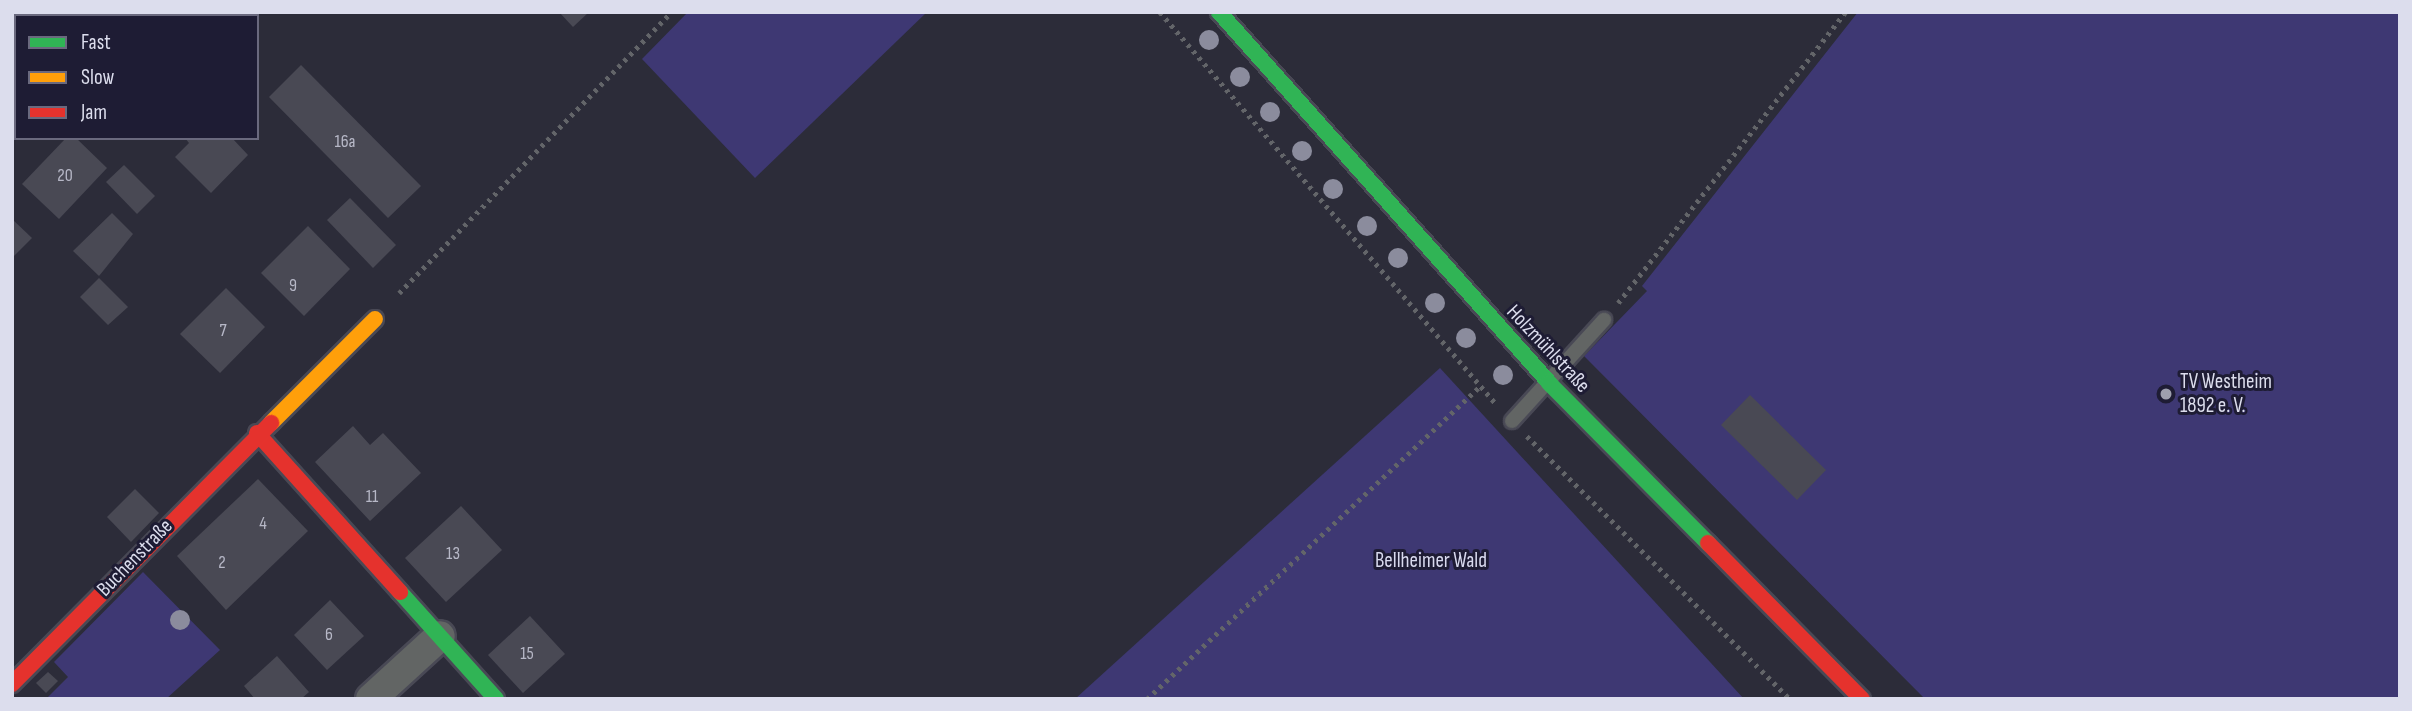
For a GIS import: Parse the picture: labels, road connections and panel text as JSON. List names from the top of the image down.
{
  "streets": {
    "main road": ["Holzmühlstraße", "Buchenstraße"]
  },
  "parks": ["Bellheimer Wald"],
  "places": ["TV Westheim 1892 e. V."],
  "house_numbers": [
    "16a",
    "20",
    "9",
    "7",
    "11",
    "4",
    "13",
    "2",
    "6",
    "15"
  ],
  "legend": ["Fast", "Slow", "Jam"]
}
